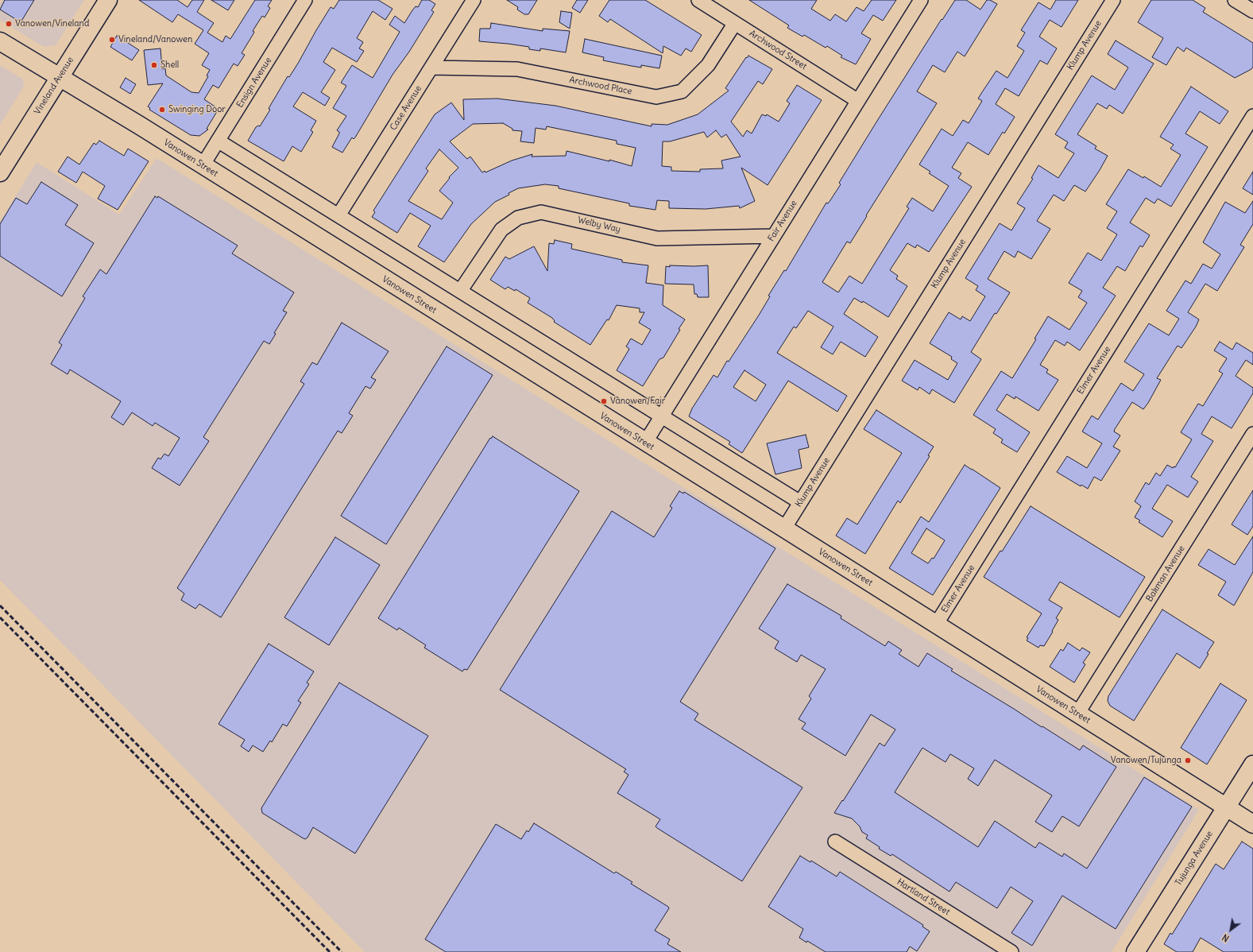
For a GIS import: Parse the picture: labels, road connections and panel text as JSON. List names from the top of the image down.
{
  "streets": {
    "main road": ["Vineland Avenue", "Vanowen Street", "Tujunga Avenue"],
    "street": [
      "Klump Avenue",
      "Archwood Street",
      "Ensign Avenue",
      "Archwood Place",
      "Case Avenue",
      "Fair Avenue",
      "Welby Way",
      "Elmer Avenue",
      "Bakman Avenue",
      "Hartland Street"
    ]
  },
  "crossings": [
    ["Klump Avenue", "Vanowen Street"],
    ["Archwood Street", "Archwood Place"],
    ["Archwood Street", "Fair Avenue"],
    ["Ensign Avenue", "Vanowen Street"],
    ["Vineland Avenue", "Vanowen Street"],
    ["Archwood Place", "Case Avenue"],
    ["Vanowen Street", "Fair Avenue"],
    ["Vanowen Street", "Elmer Avenue"],
    ["Vanowen Street", "Bakman Avenue"],
    ["Vanowen Street", "Tujunga Avenue"],
    ["Fair Avenue", "Welby Way"]
  ],
  "places": [
    "Vanowen/Vineland",
    "Vineland/Vanowen",
    "Shell",
    "Swinging Door",
    "Vanowen/Fair",
    "Vanowen/Tujunga"
  ],
  "north": "bottom left"
}
